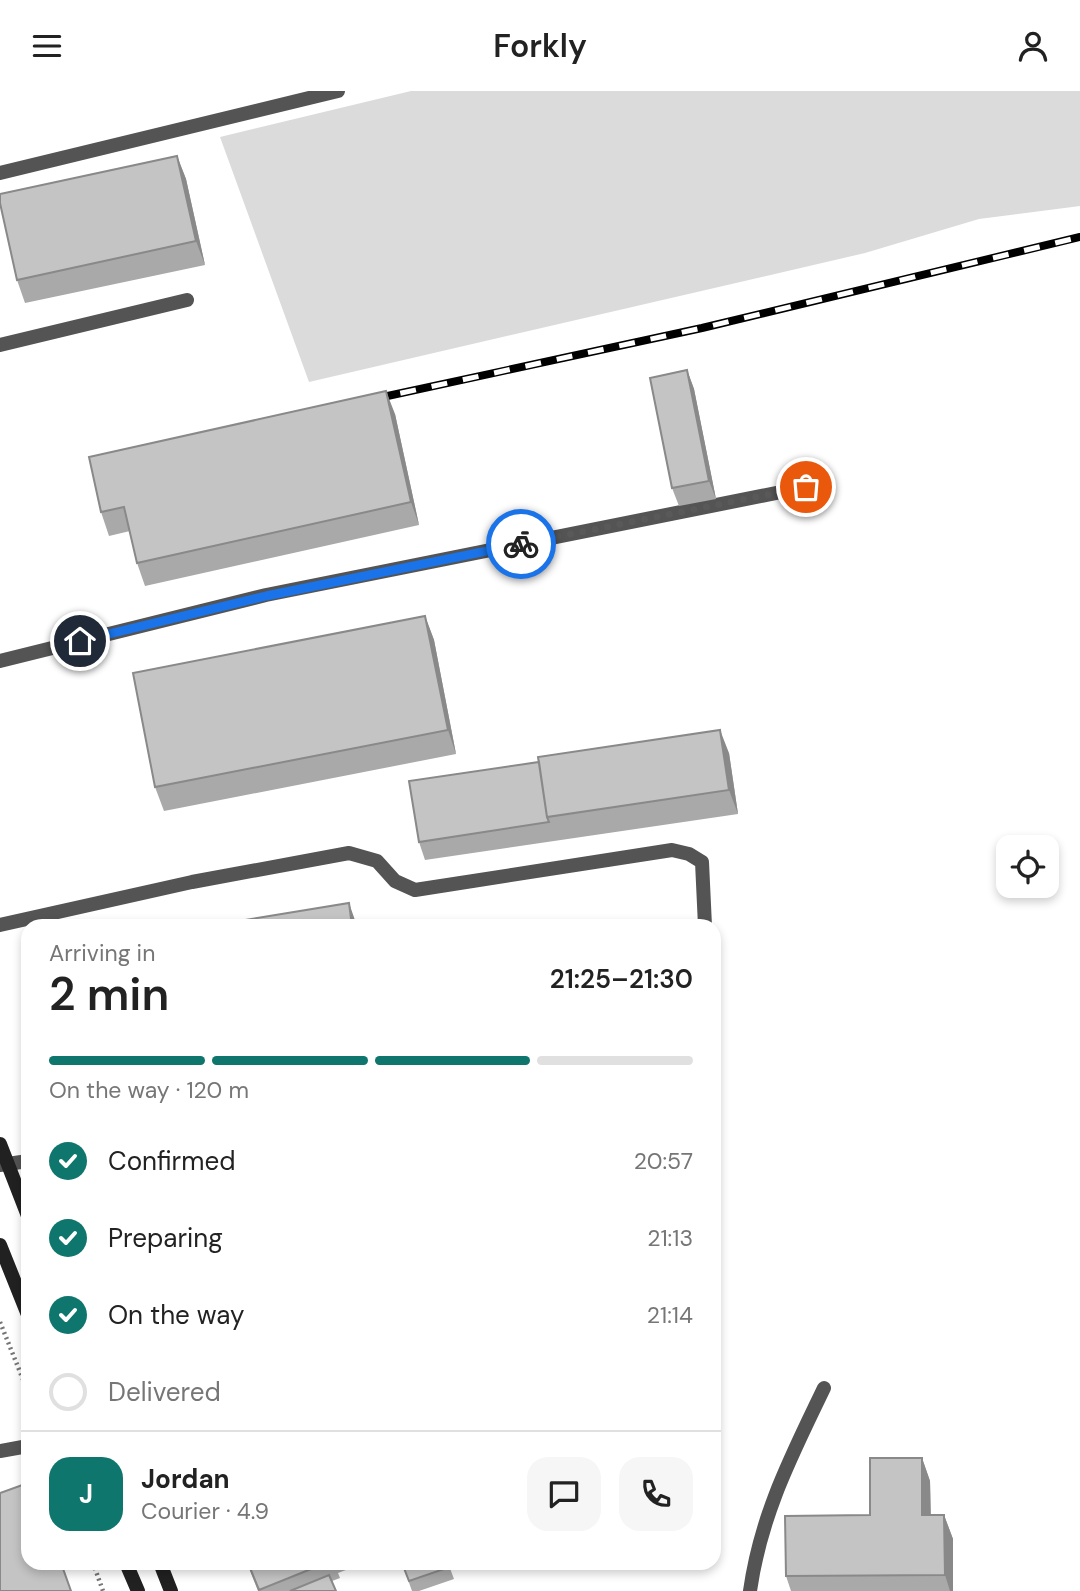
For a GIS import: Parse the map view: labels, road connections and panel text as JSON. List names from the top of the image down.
{
  "page": {
    "header": "Forkly",
    "heading": ["2 min", "Arriving in", "21:25–21:30"],
    "panel": ["Jordan", "Courier · 4.9"],
    "bar": "On the way · 120 m",
    "list": [
      ["Confirmed", "20:57"],
      ["Preparing", "21:13"],
      ["On the way", "21:14"],
      "Delivered"
    ],
    "round": "J"
  }
}
